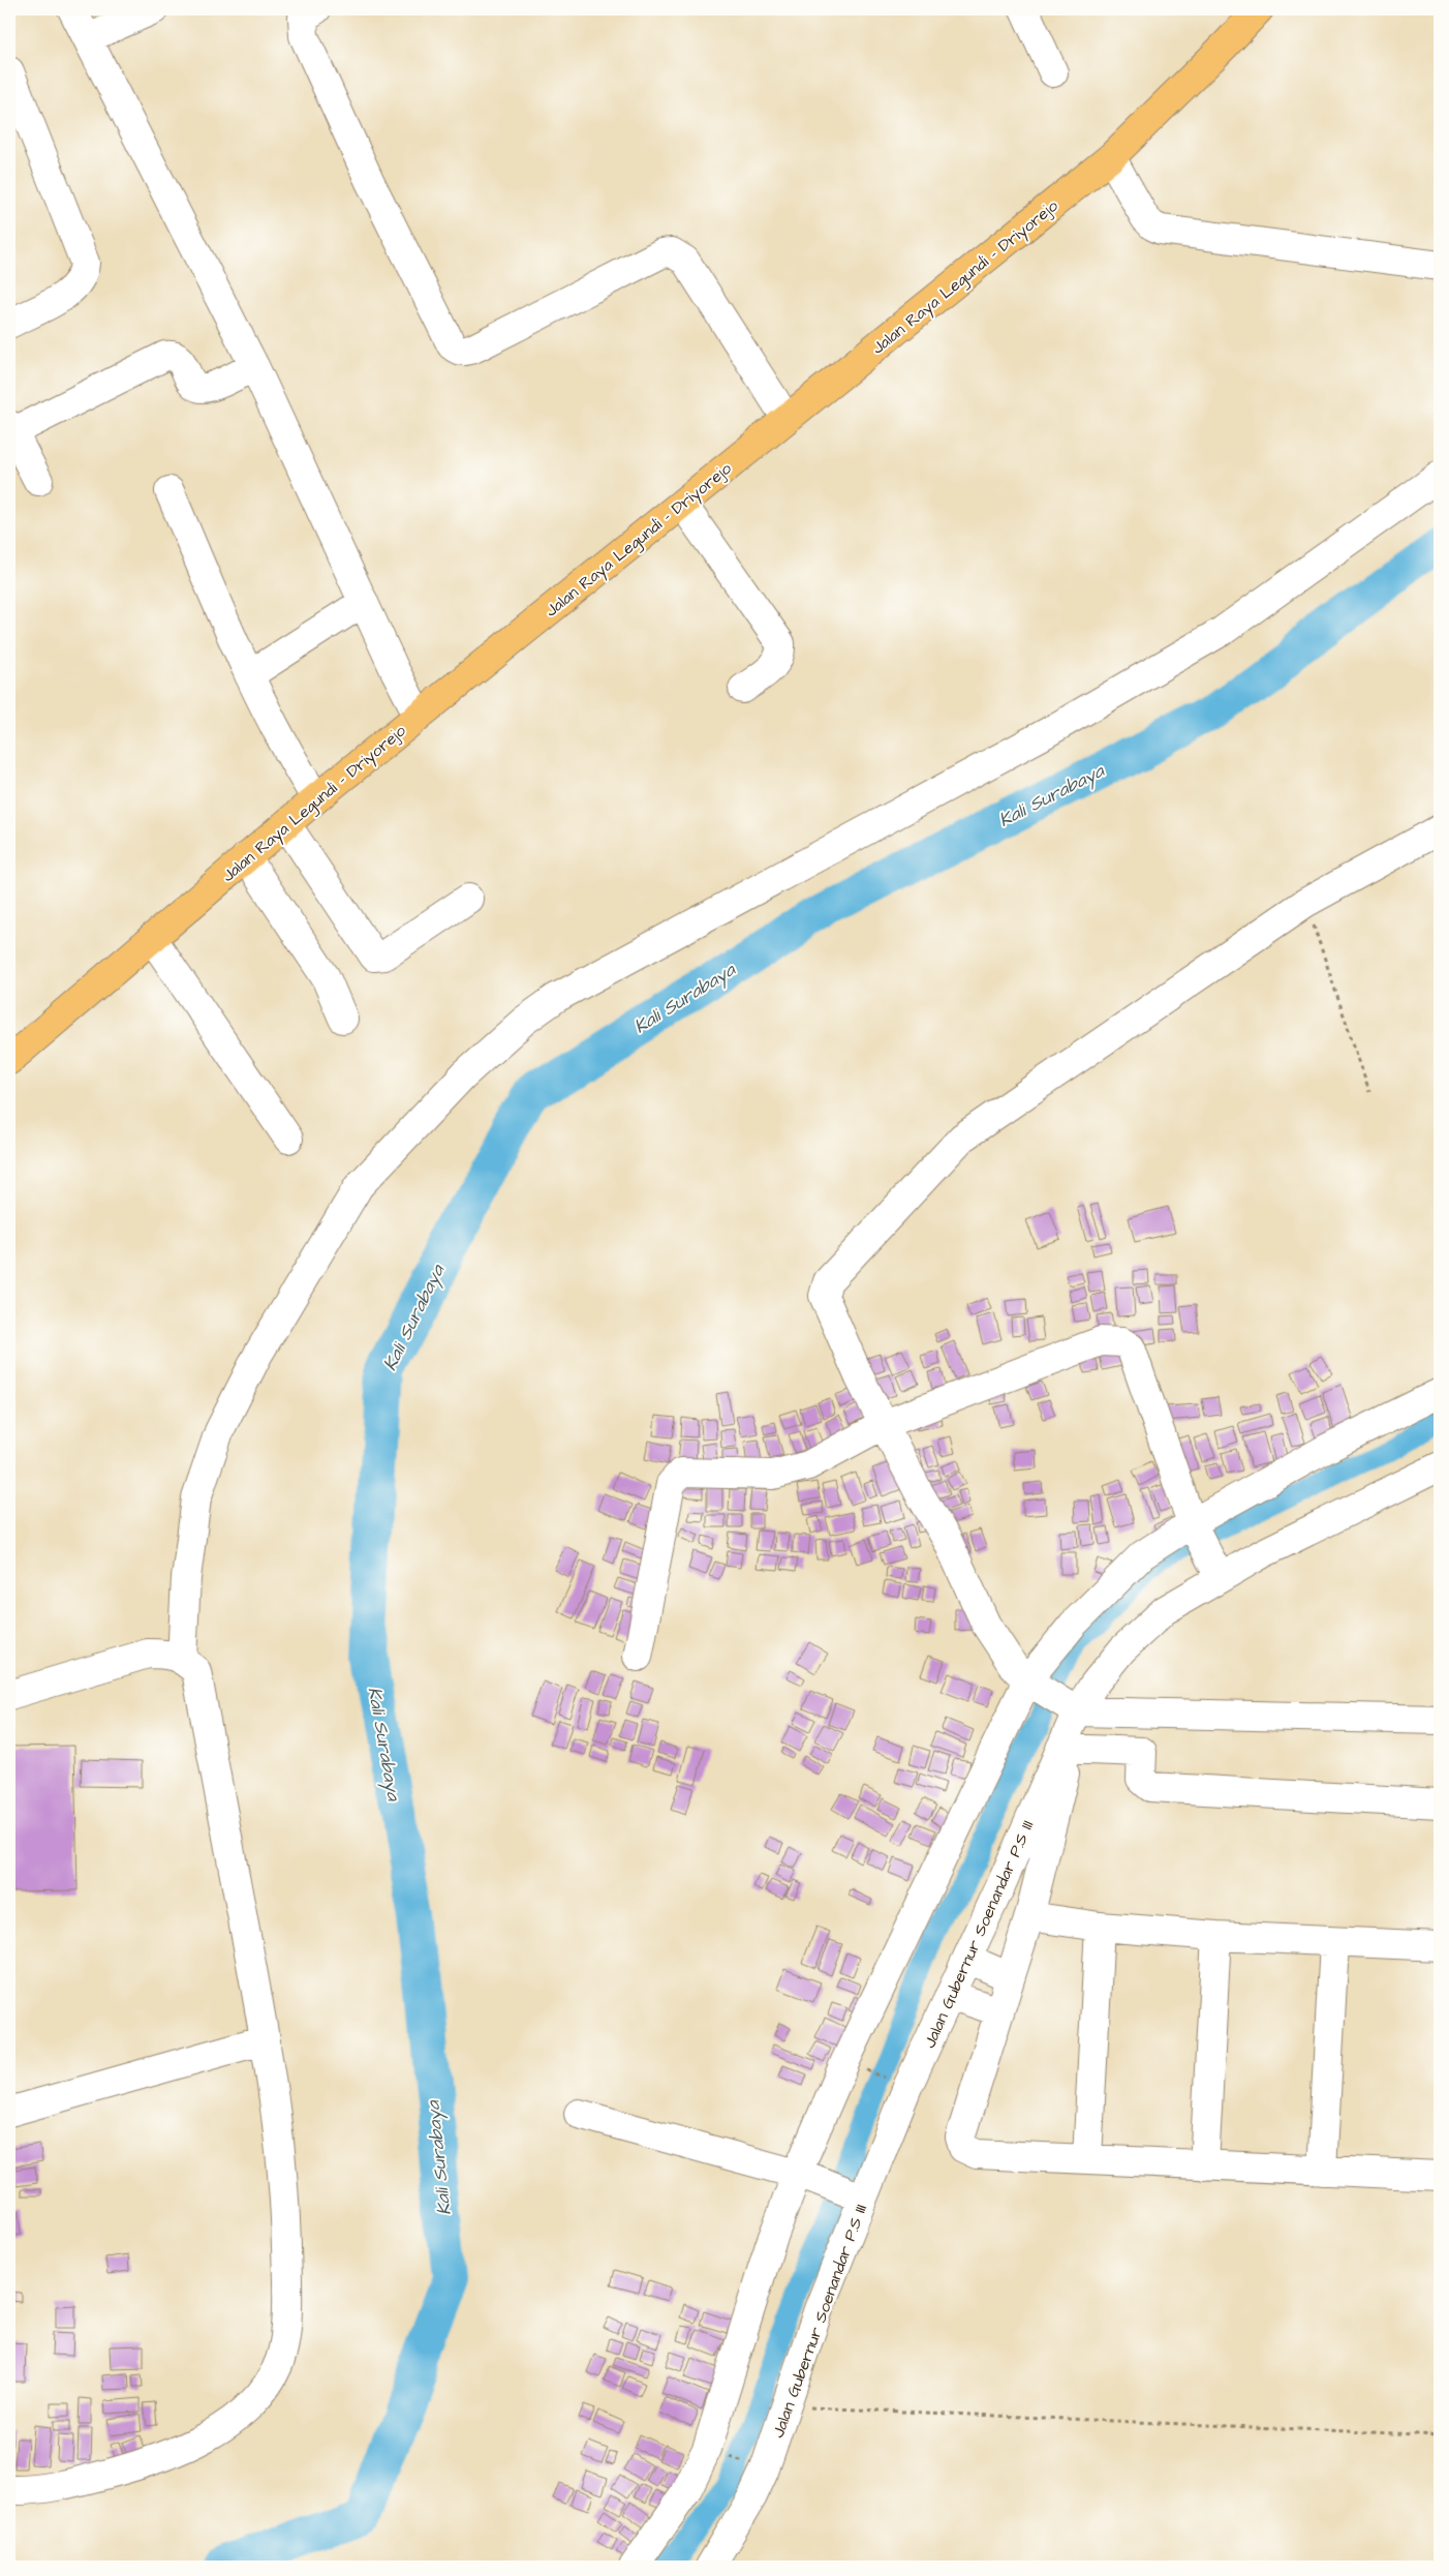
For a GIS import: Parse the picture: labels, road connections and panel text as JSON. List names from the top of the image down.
{
  "streets": {
    "main road": ["Jalan Raya Legundi - Driyorejo"],
    "street": ["Jalan Gubernur Soenandar P.S III"]
  },
  "water": ["Kali Surabaya"]
}
